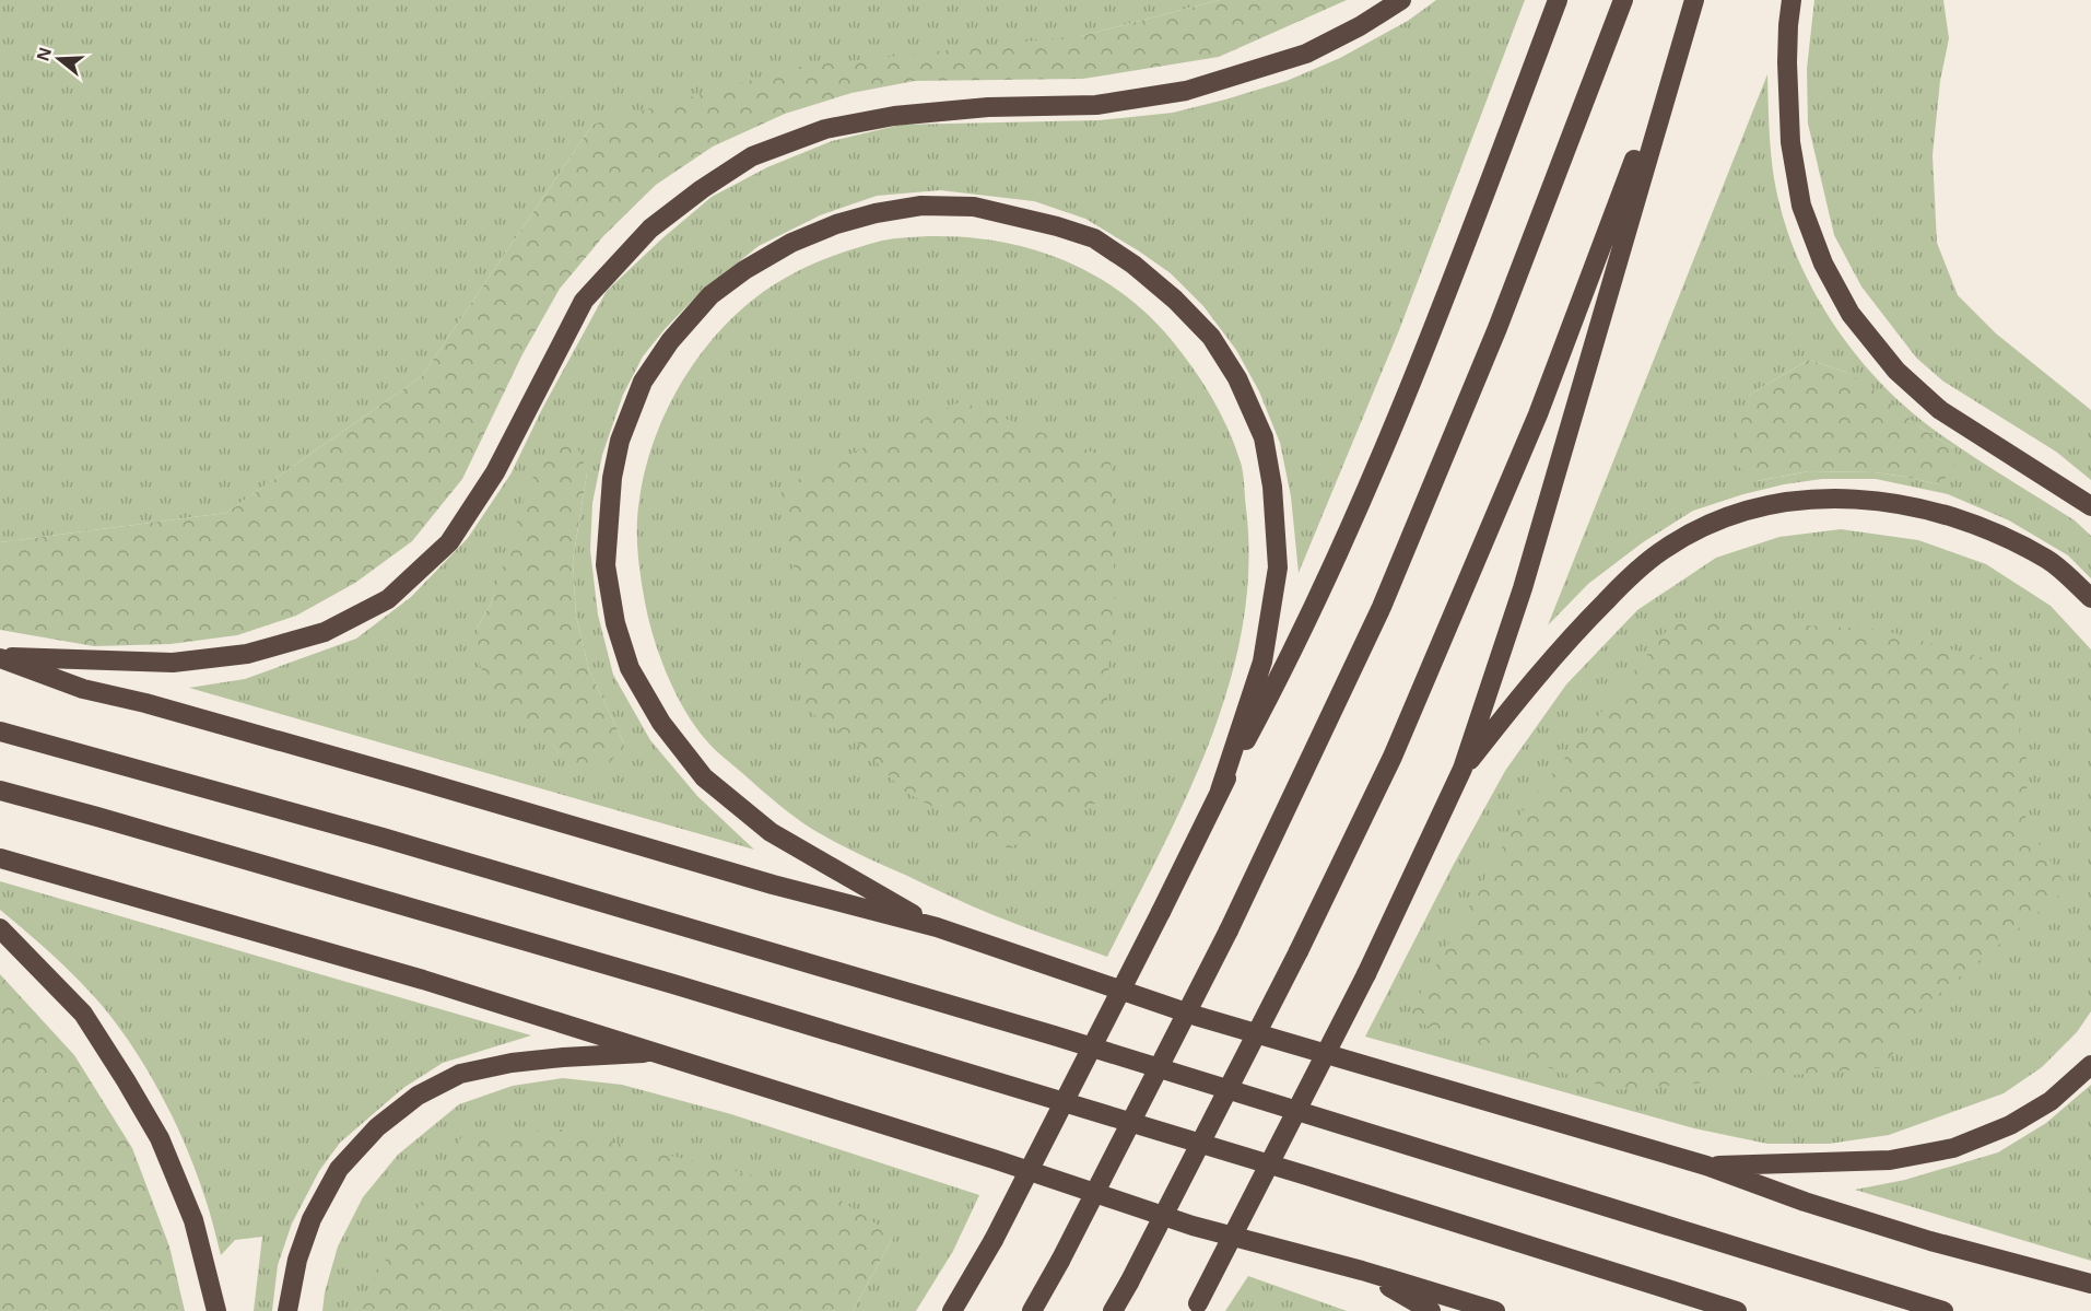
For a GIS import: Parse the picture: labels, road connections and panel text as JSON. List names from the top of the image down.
{
  "north": "left"
}
